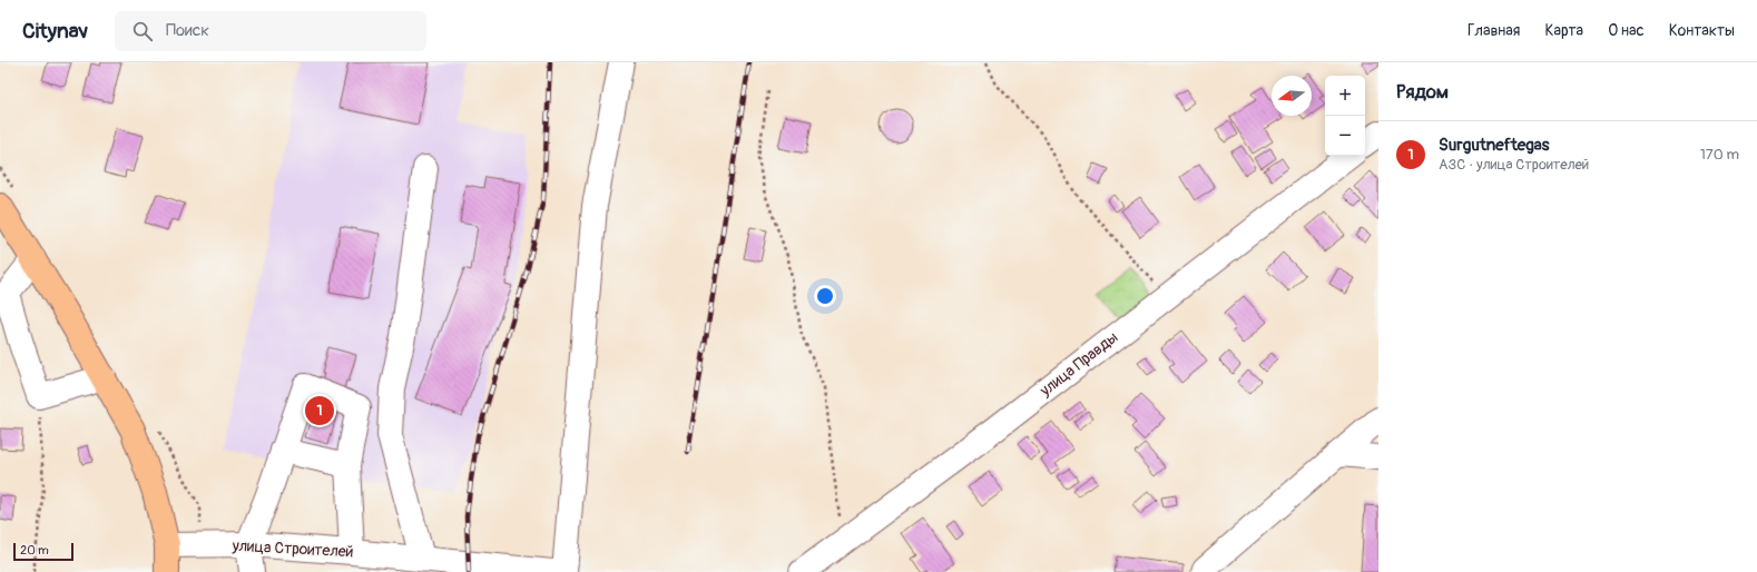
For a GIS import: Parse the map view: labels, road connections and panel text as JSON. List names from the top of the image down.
{
  "streets": {
    "street": ["улица Правды", "улица Строителей"]
  },
  "scale_bar": "20 m",
  "north": "left",
  "page": {
    "header": "Citynav",
    "search": "Поиск",
    "nav": [
      "Главная",
      "Карта",
      "О нас",
      "Контакты"
    ],
    "heading": "Рядом",
    "map_buttons": ["+", "−"],
    "list": [
      {
        "mark": "1",
        "name": "Surgutneftegas",
        "note": "АЗС · улица Строителей",
        "value": "170 m"
      }
    ],
    "pins": "1",
    "scale": "20 m"
  }
}
